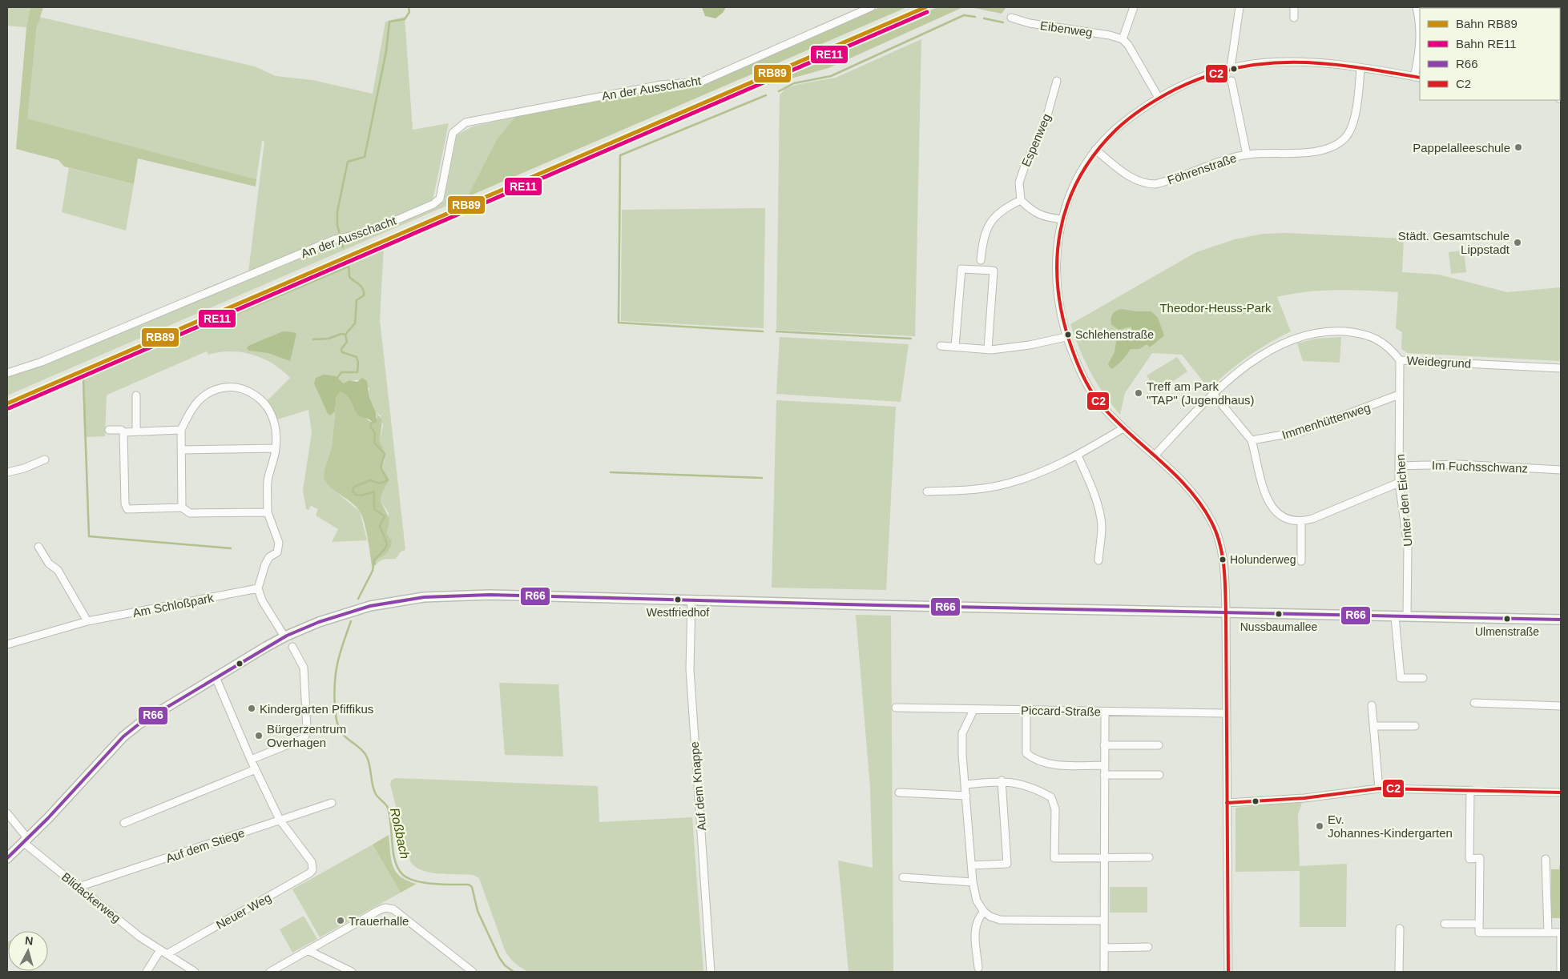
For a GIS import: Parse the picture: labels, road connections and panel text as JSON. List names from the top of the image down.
{
  "streets": {
    "street": [
      "Eibenweg",
      "An der Ausschacht",
      "Espenweg",
      "Föhrenstraße",
      "Weidegrund",
      "Immenhüttenweg",
      "Im Fuchsschwanz",
      "Unter den Eichen",
      "Am Schloßpark",
      "Piccard-Straße",
      "Auf dem Knappe",
      "Auf dem Stiege",
      "Blidackerweg",
      "Neuer Weg"
    ]
  },
  "crossings": [
    ["Weidegrund", "Unter den Eichen"],
    ["Immenhüttenweg", "Unter den Eichen"],
    ["Im Fuchsschwanz", "Unter den Eichen"],
    ["Auf dem Stiege", "Blidackerweg"],
    ["Auf dem Stiege", "Neuer Weg"],
    ["Blidackerweg", "Neuer Weg"]
  ],
  "water": ["Roßbach"],
  "parks": ["Theodor-Heuss-Park"],
  "places": [
    "Pappelalleeschule",
    "Städt. Gesamtschule Lippstadt",
    "Schlehenstraße",
    "Treff am Park \"TAP\" (Jugendhaus)",
    "Holunderweg",
    "Westfriedhof",
    "Nussbaumallee",
    "Ulmenstraße",
    "Kindergarten Pfiffikus",
    "Bürgerzentrum Overhagen",
    "Ev. Johannes-Kindergarten",
    "Trauerhalle"
  ],
  "lines": [
    "rail line RB89",
    "rail line RE11",
    "transit line C2",
    "transit line R66"
  ],
  "legend": [
    "Bahn RB89",
    "Bahn RE11",
    "R66",
    "C2"
  ],
  "north": "top"
}
